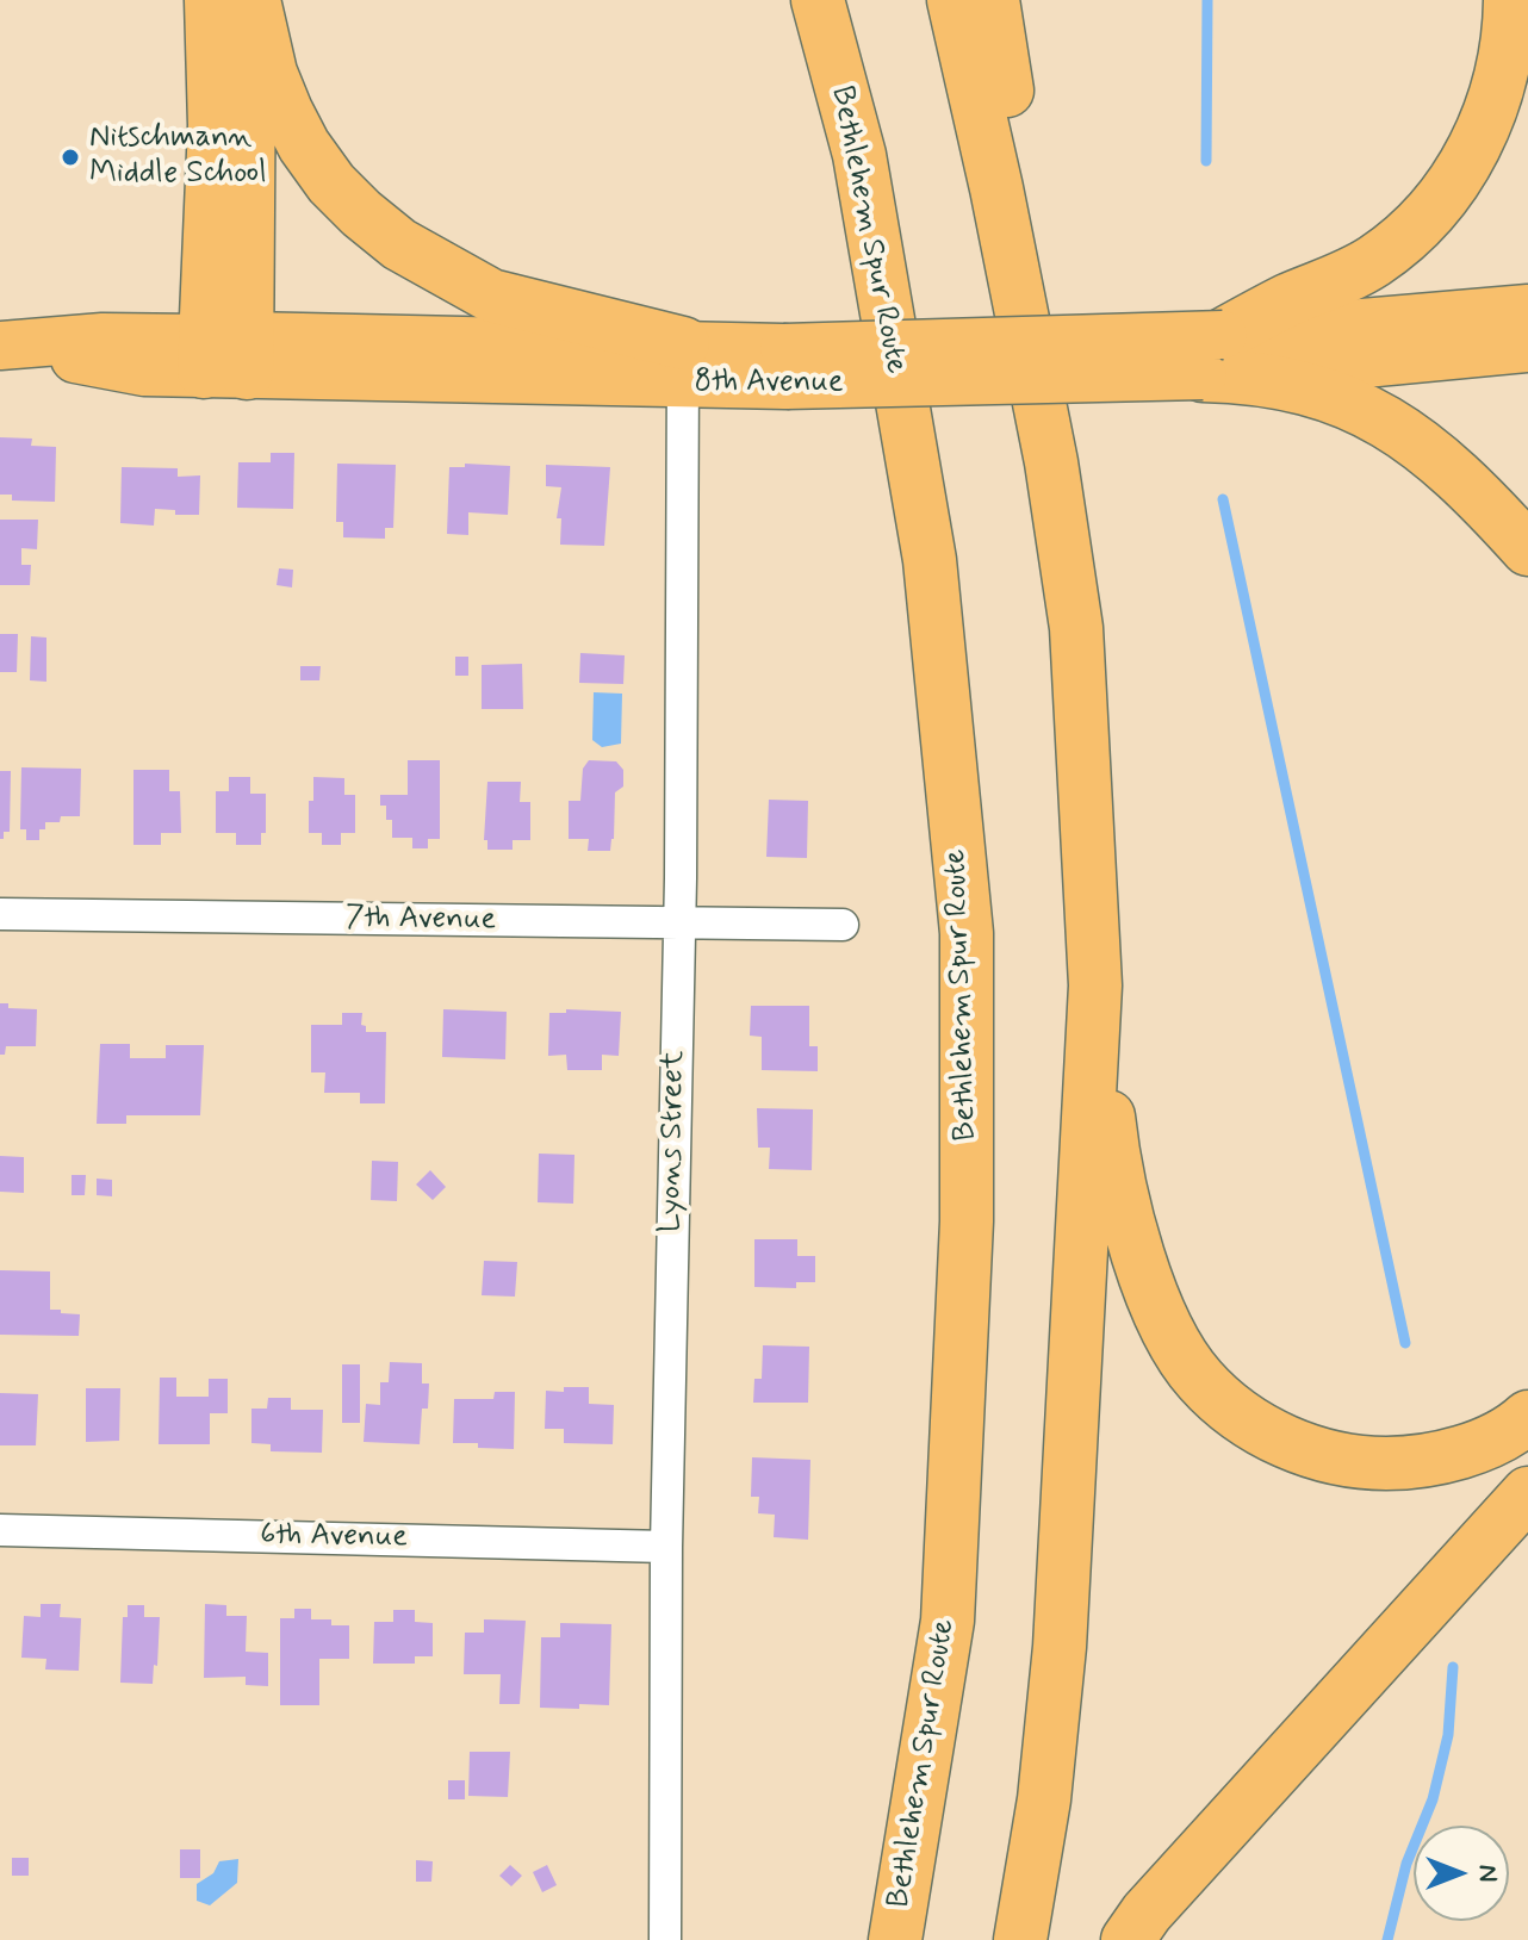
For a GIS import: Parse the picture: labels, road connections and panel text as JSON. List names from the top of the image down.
{
  "streets": {
    "highway": ["Bethlehem Spur Route"],
    "main road": ["8th Avenue"],
    "street": ["7th Avenue", "Lyons Street", "6th Avenue"]
  },
  "crossings": [
    ["8th Avenue", "Lyons Street"],
    ["7th Avenue", "Lyons Street"],
    ["Lyons Street", "6th Avenue"]
  ],
  "places": ["Nitschmann Middle School"],
  "north": "right"
}
